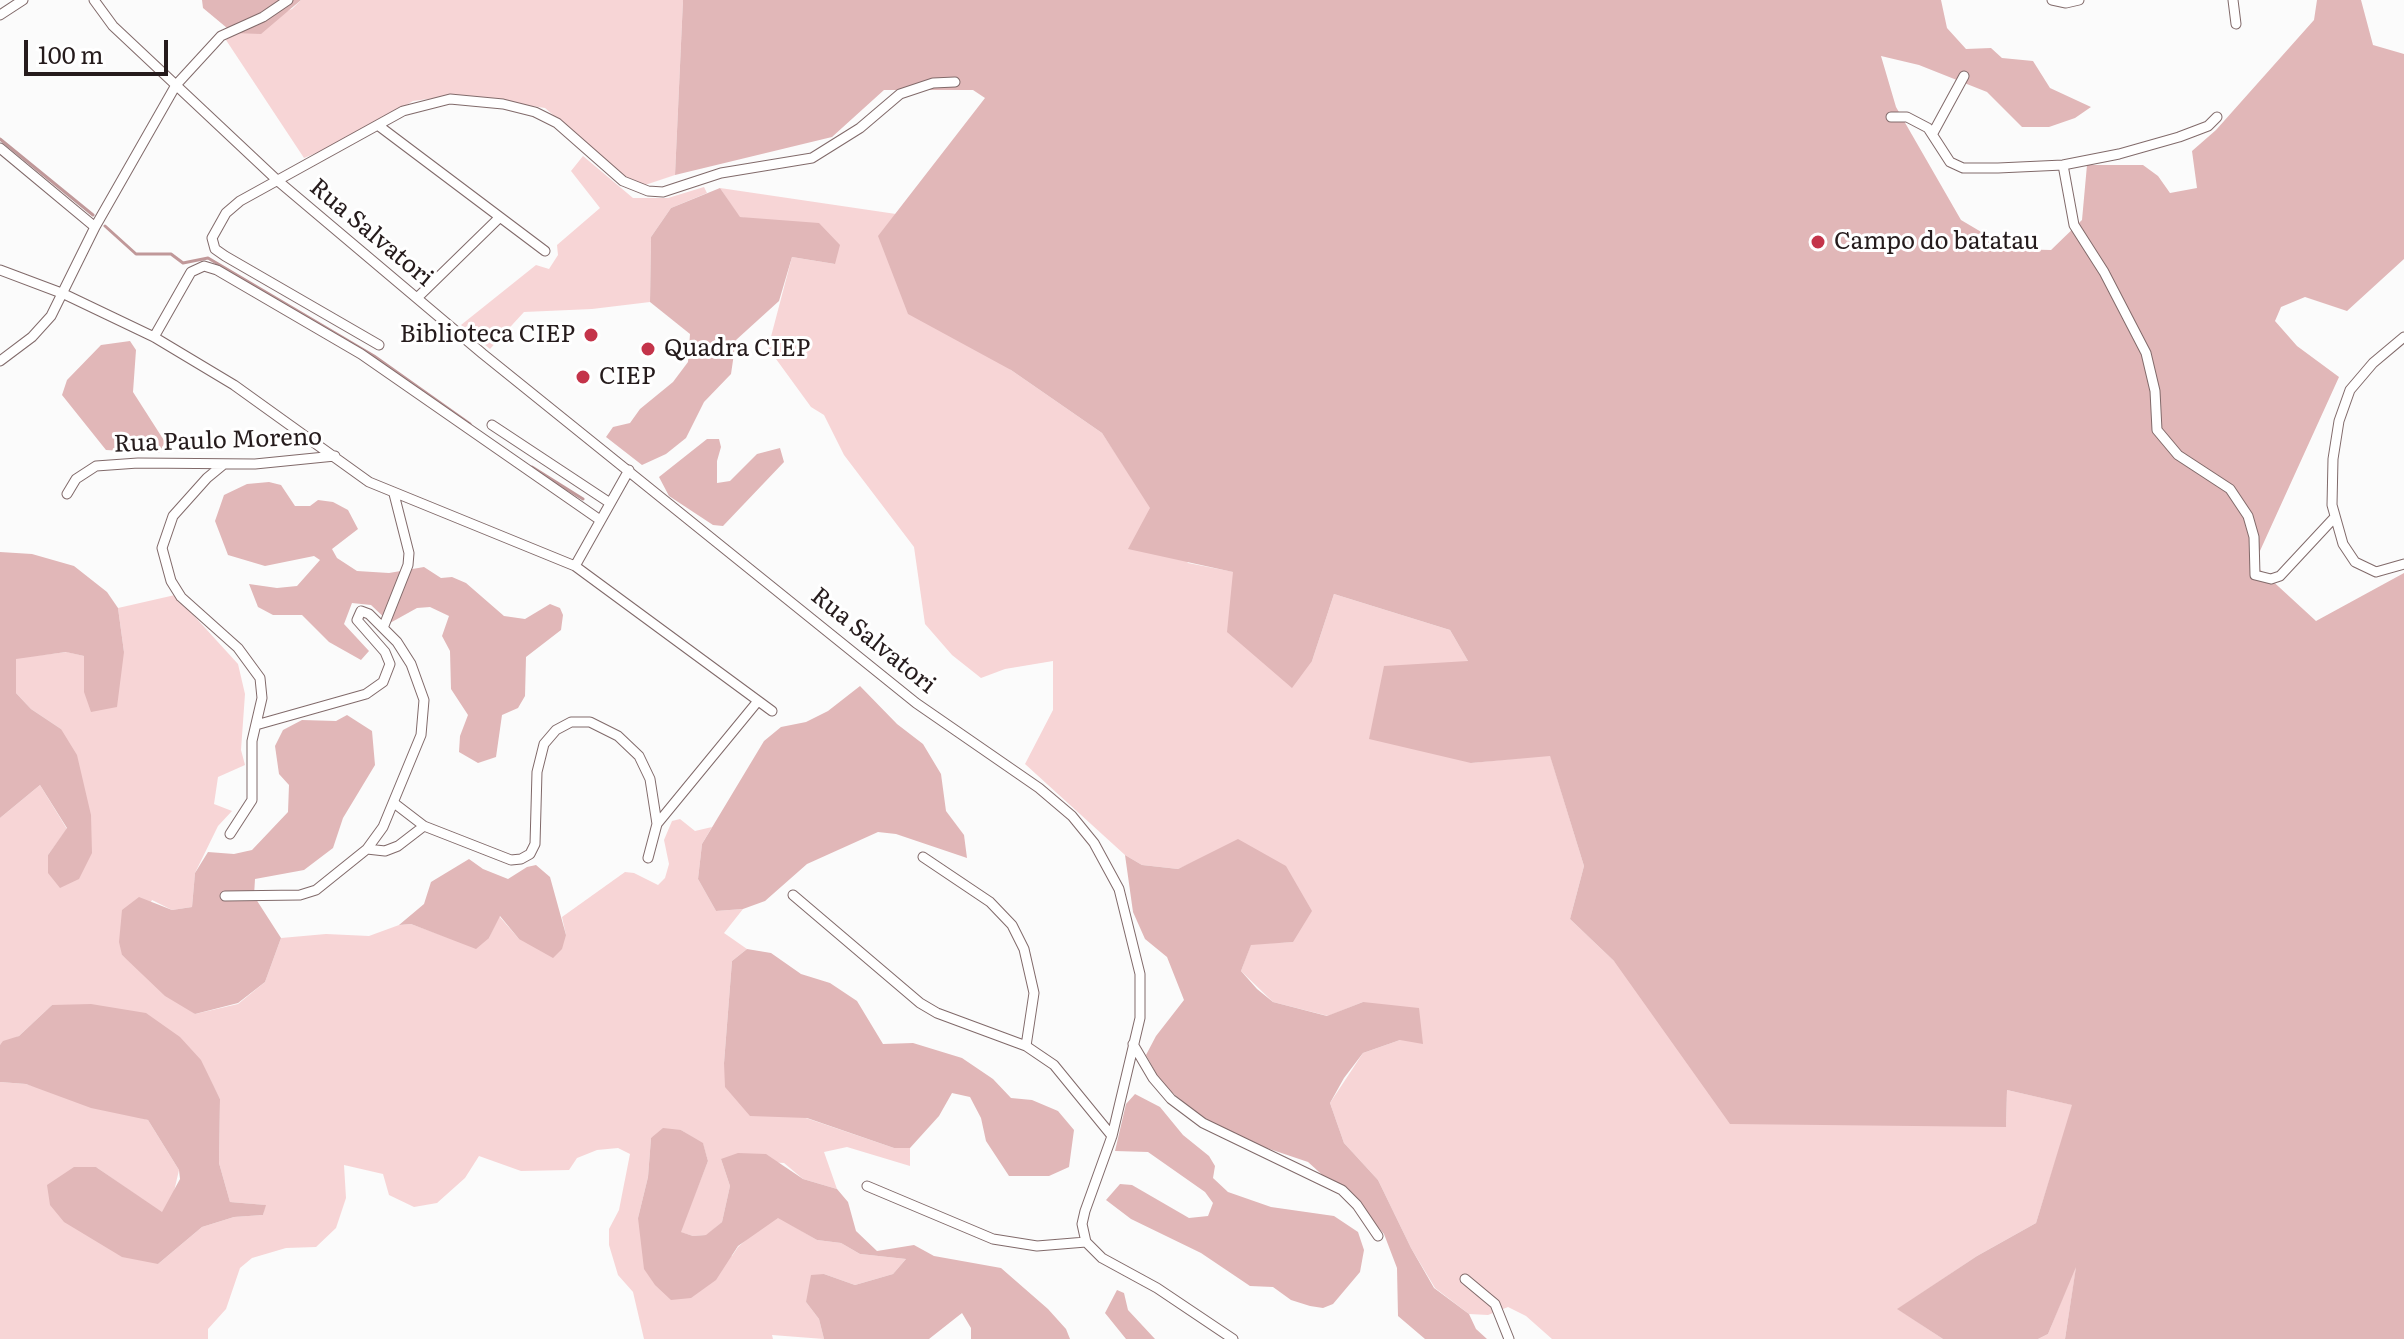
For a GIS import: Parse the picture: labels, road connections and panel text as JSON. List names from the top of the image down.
{
  "streets": {
    "street": ["Rua Salvatori", "Rua Paulo Moreno"]
  },
  "places": [
    "Campo do batatau",
    "Biblioteca CIEP",
    "Quadra CIEP",
    "CIEP"
  ],
  "scale_bar": "100 m"
}
